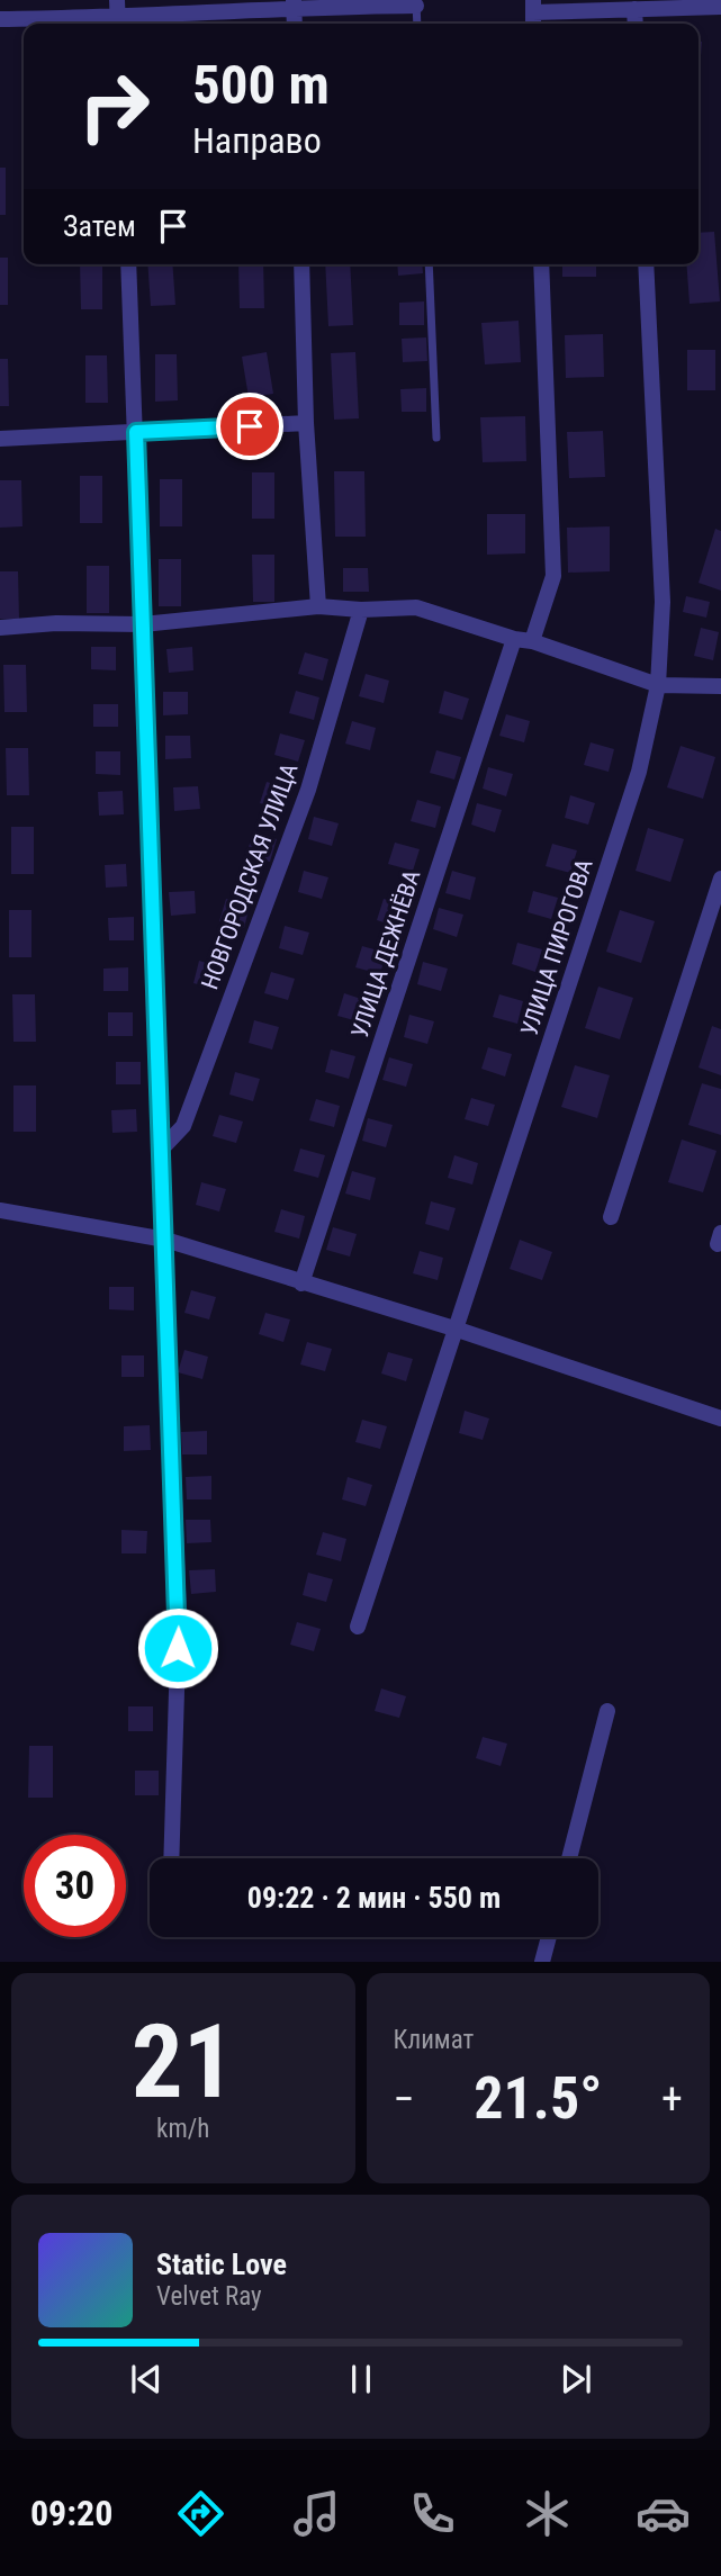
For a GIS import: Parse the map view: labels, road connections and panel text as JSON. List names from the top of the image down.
{
  "streets": {
    "street": ["НОВГОРОДСКАЯ УЛИЦА", "УЛИЦА ПИРОГОВА", "УЛИЦА ДЕЖНЁВА"]
  },
  "page": {
    "turn": ["500 m", "Направо"],
    "then": "Затем",
    "limit": "30",
    "trip": "09:22 · 2 мин · 550 m",
    "tile": [
      ["21", "km/h"],
      "Климат"
    ],
    "heat": ["−", "21.5°", "+"],
    "song": ["Static Love", "Velvet Ray"],
    "tabs": "09:20"
  }
}
